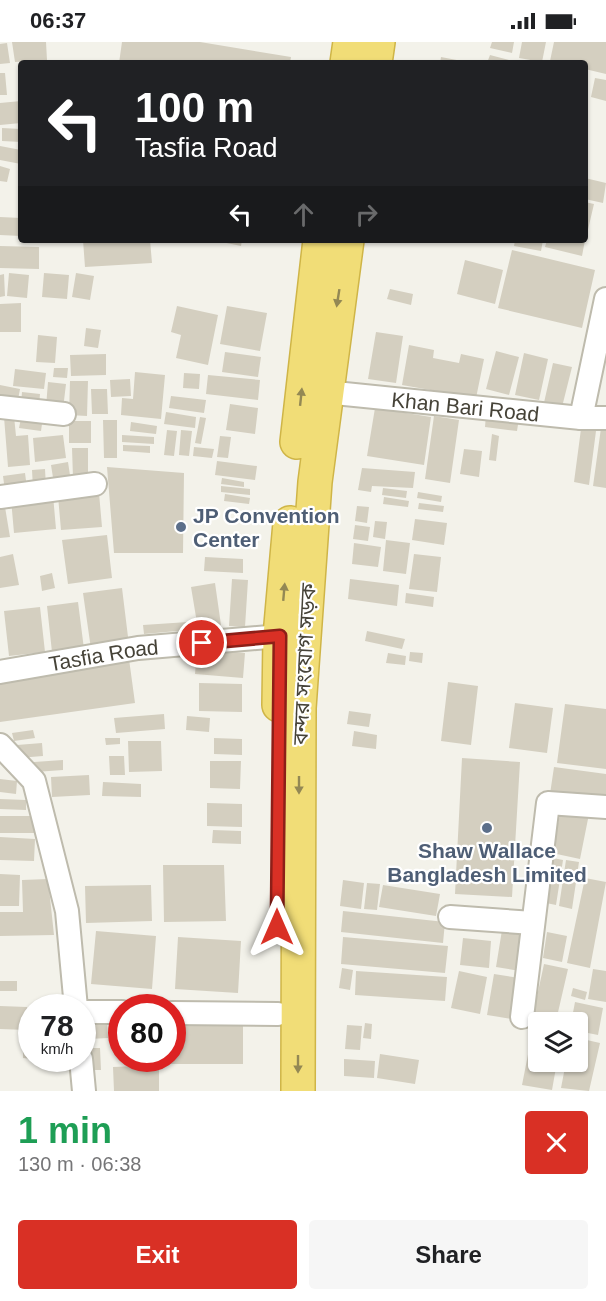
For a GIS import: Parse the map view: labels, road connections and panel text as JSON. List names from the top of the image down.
{
  "streets": {
    "highway": ["বন্দর সংযোগ সড়ক"],
    "street": ["Khan Bari Road", "Tasfia Road"]
  },
  "crossings": [
    ["Khan Bari Road", "বন্দর সংযোগ সড়ক"],
    ["Tasfia Road", "বন্দর সংযোগ সড়ক"]
  ],
  "places": ["JP Convention Center", "Shaw Wallace Bangladesh Limited"],
  "page": {
    "status": "06:37",
    "turn": ["100 m", "Tasfia Road"],
    "speed": "78 km/h",
    "limit": "80",
    "heading": ["1 min", "130 m · 06:38"],
    "buttons": ["Exit", "Share"]
  }
}
